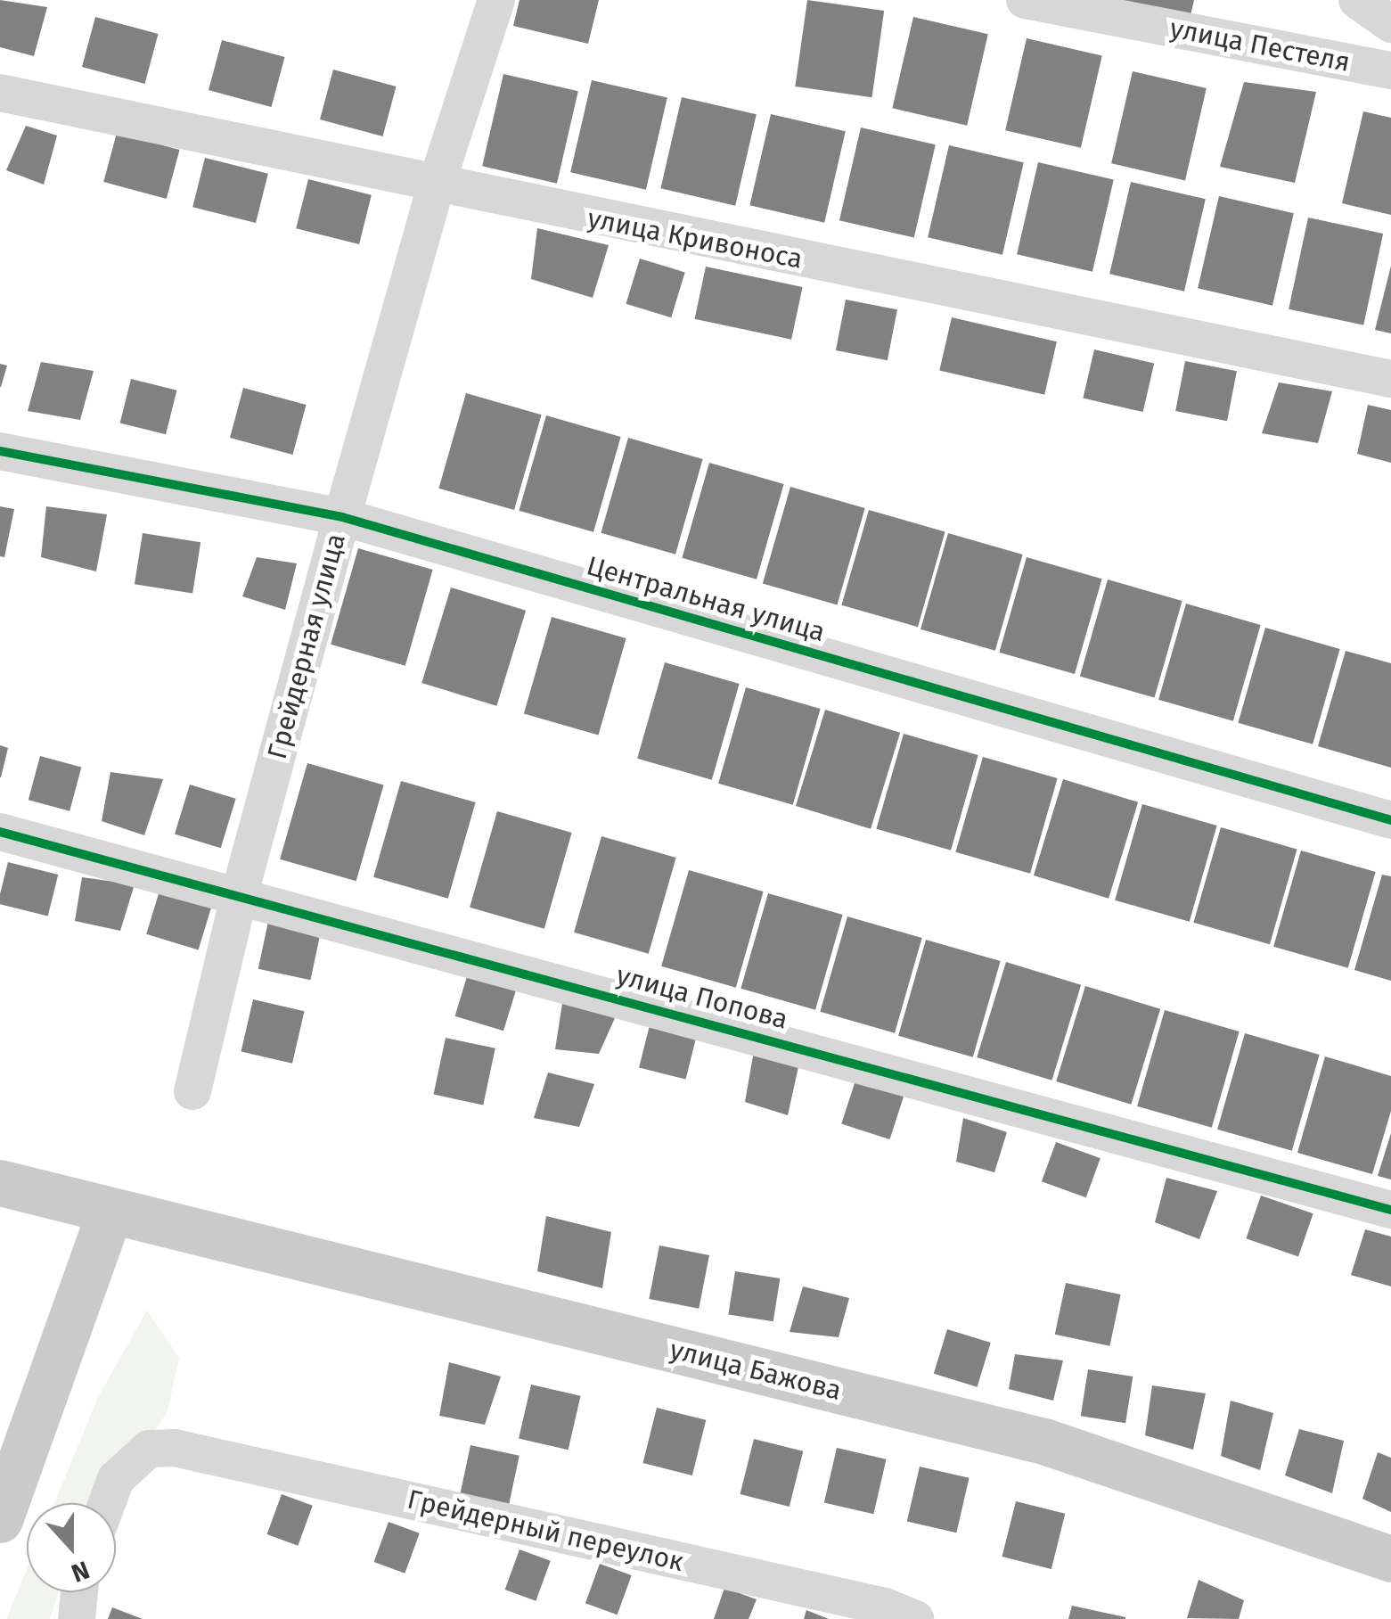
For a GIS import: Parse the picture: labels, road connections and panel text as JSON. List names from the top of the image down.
{
  "streets": {
    "main road": ["улица Бажова"],
    "street": [
      "улица Пестеля",
      "улица Кривоноса",
      "Центральная улица",
      "Грейдерная улица",
      "улица Попова",
      "Грейдерный переулок"
    ]
  },
  "crossings": [
    ["улица Кривоноса", "Грейдерная улица"],
    ["Центральная улица", "Грейдерная улица"],
    ["Грейдерная улица", "улица Попова"]
  ],
  "north": "bottom"
}
